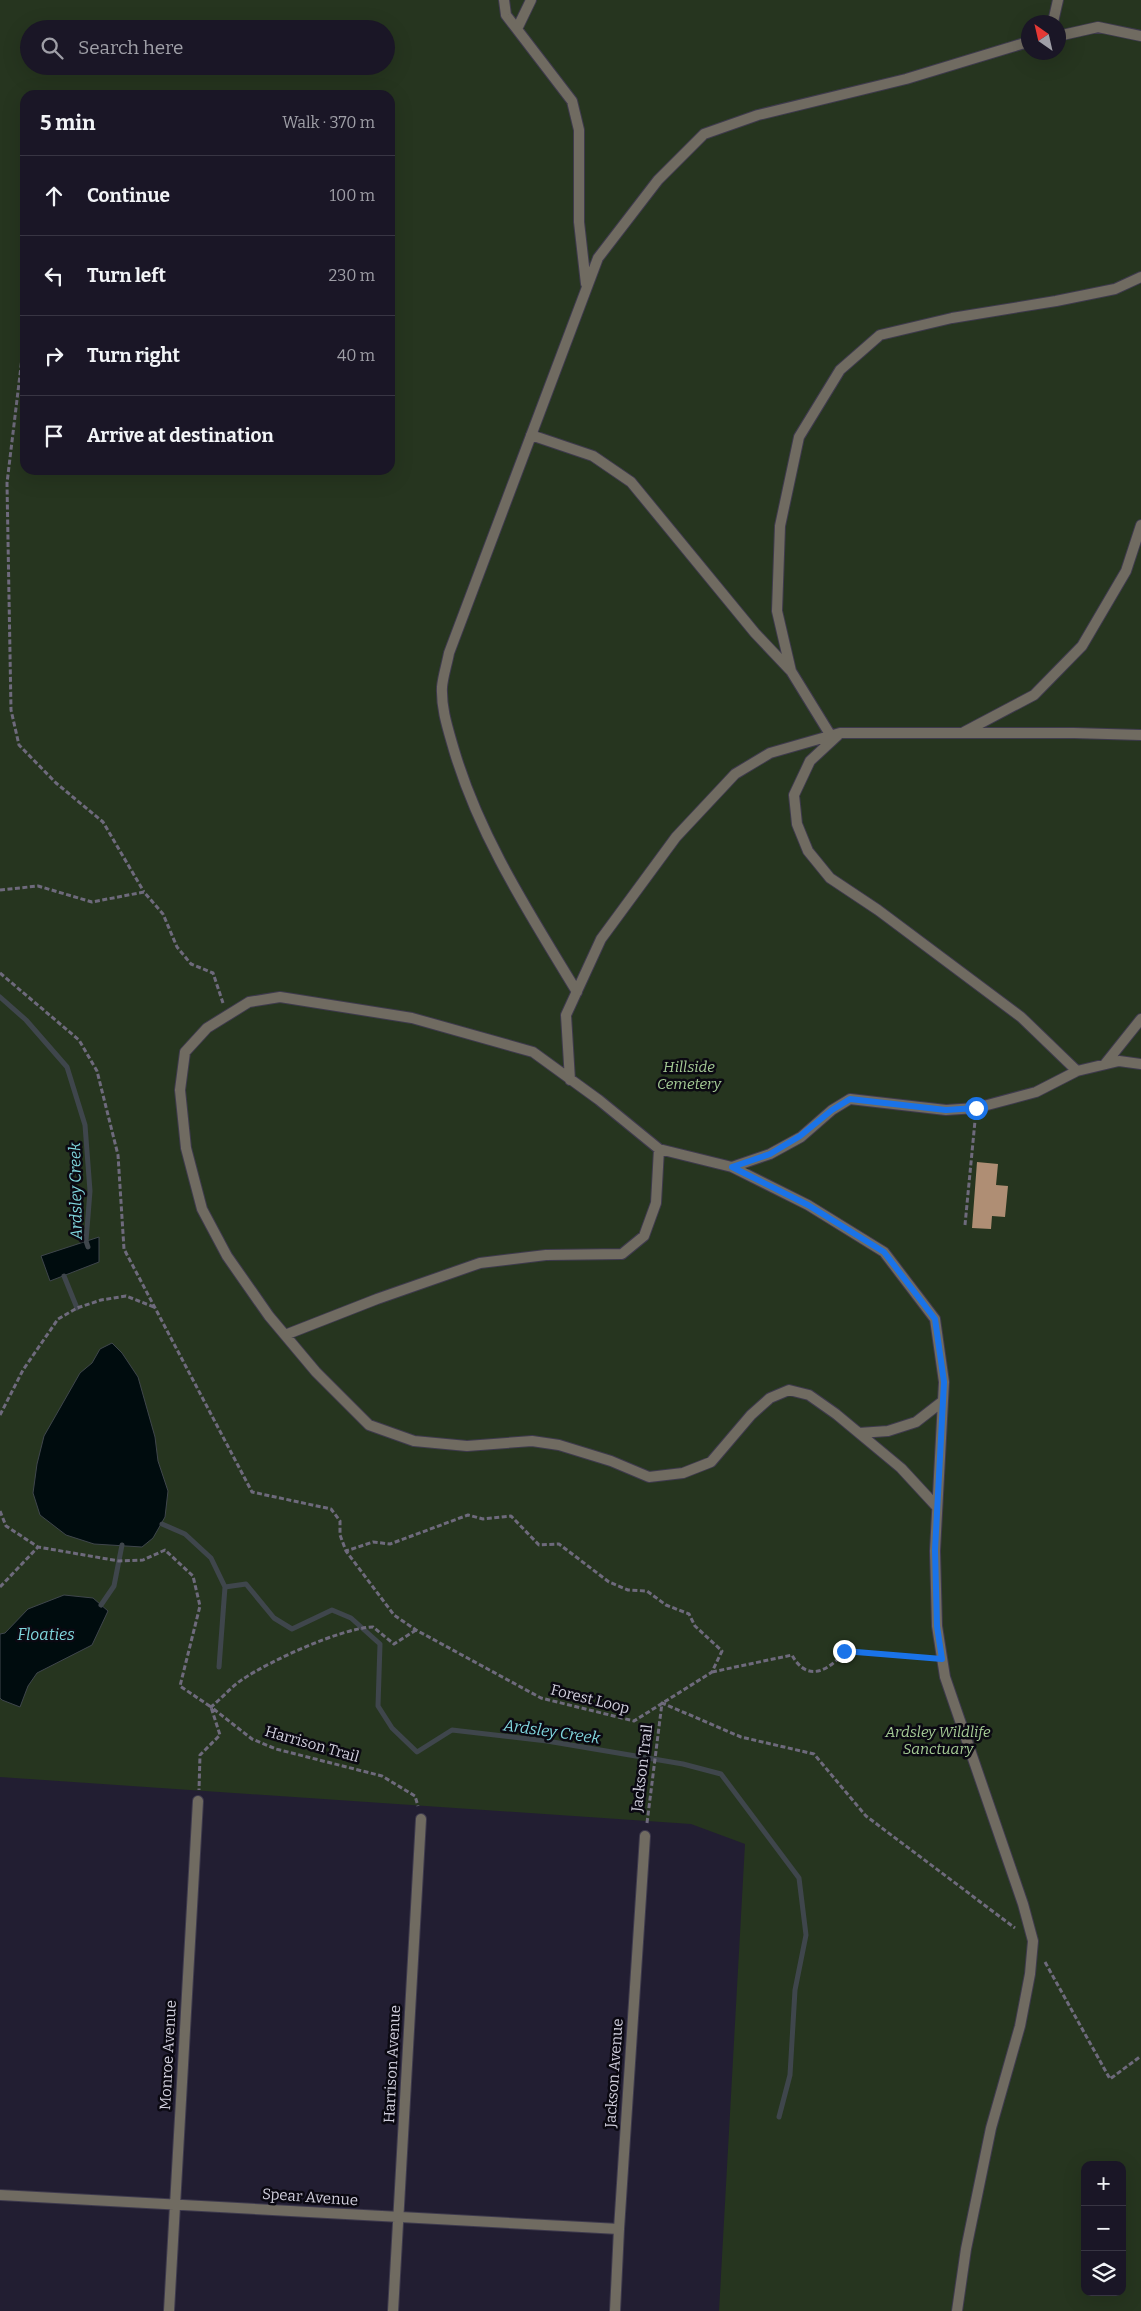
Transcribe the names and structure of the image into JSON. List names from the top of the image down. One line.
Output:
{"streets":{"street":["Monroe Avenue","Harrison Avenue","Jackson Avenue","Spear Avenue"],"path":["Forest Loop","Harrison Trail","Jackson Trail"]},"crossings":[["Forest Loop","Jackson Trail"],["Harrison Trail","Harrison Avenue"],["Jackson Trail","Jackson Avenue"],["Monroe Avenue","Spear Avenue"],["Harrison Avenue","Spear Avenue"],["Jackson Avenue","Spear Avenue"]],"water":["Ardsley Creek","Floaties"],"parks":["Hillside Cemetery","Ardsley Wildlife Sanctuary"],"north":"top left","page":{"search":"Search here","heading":["5 min","Walk · 370 m"],"list":[["Continue","100 m"],["Turn left","230 m"],["Turn right","40 m"],"Arrive at destination"],"map_buttons":["+","−"]}}
